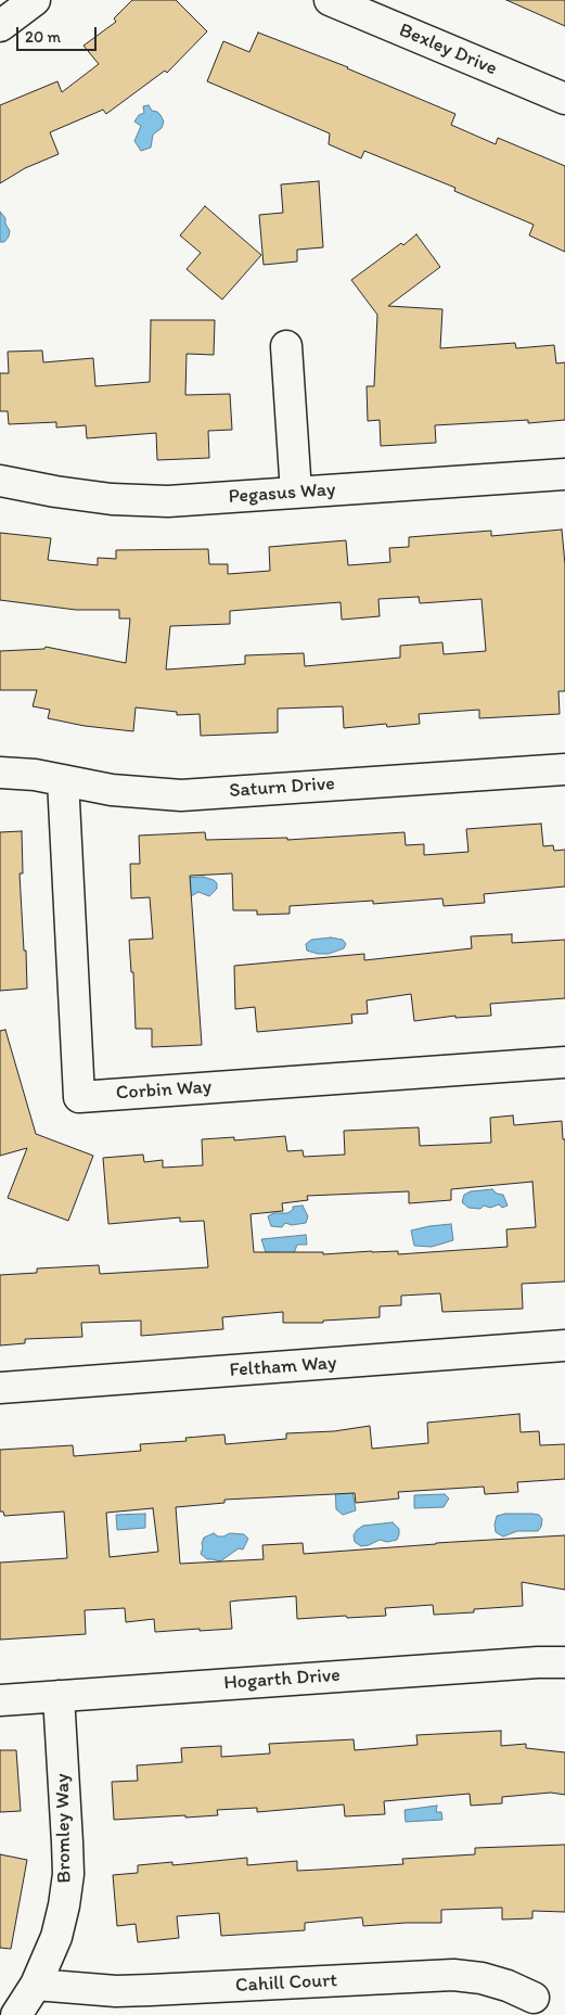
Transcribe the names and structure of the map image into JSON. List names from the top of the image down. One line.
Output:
{"streets":{"street":["Bexley Drive","Pegasus Way","Saturn Drive","Corbin Way","Feltham Way","Hogarth Drive","Bromley Way","Cahill Court"]},"crossings":[["Saturn Drive","Corbin Way"],["Hogarth Drive","Bromley Way"],["Bromley Way","Cahill Court"]],"scale_bar":"20 m"}
